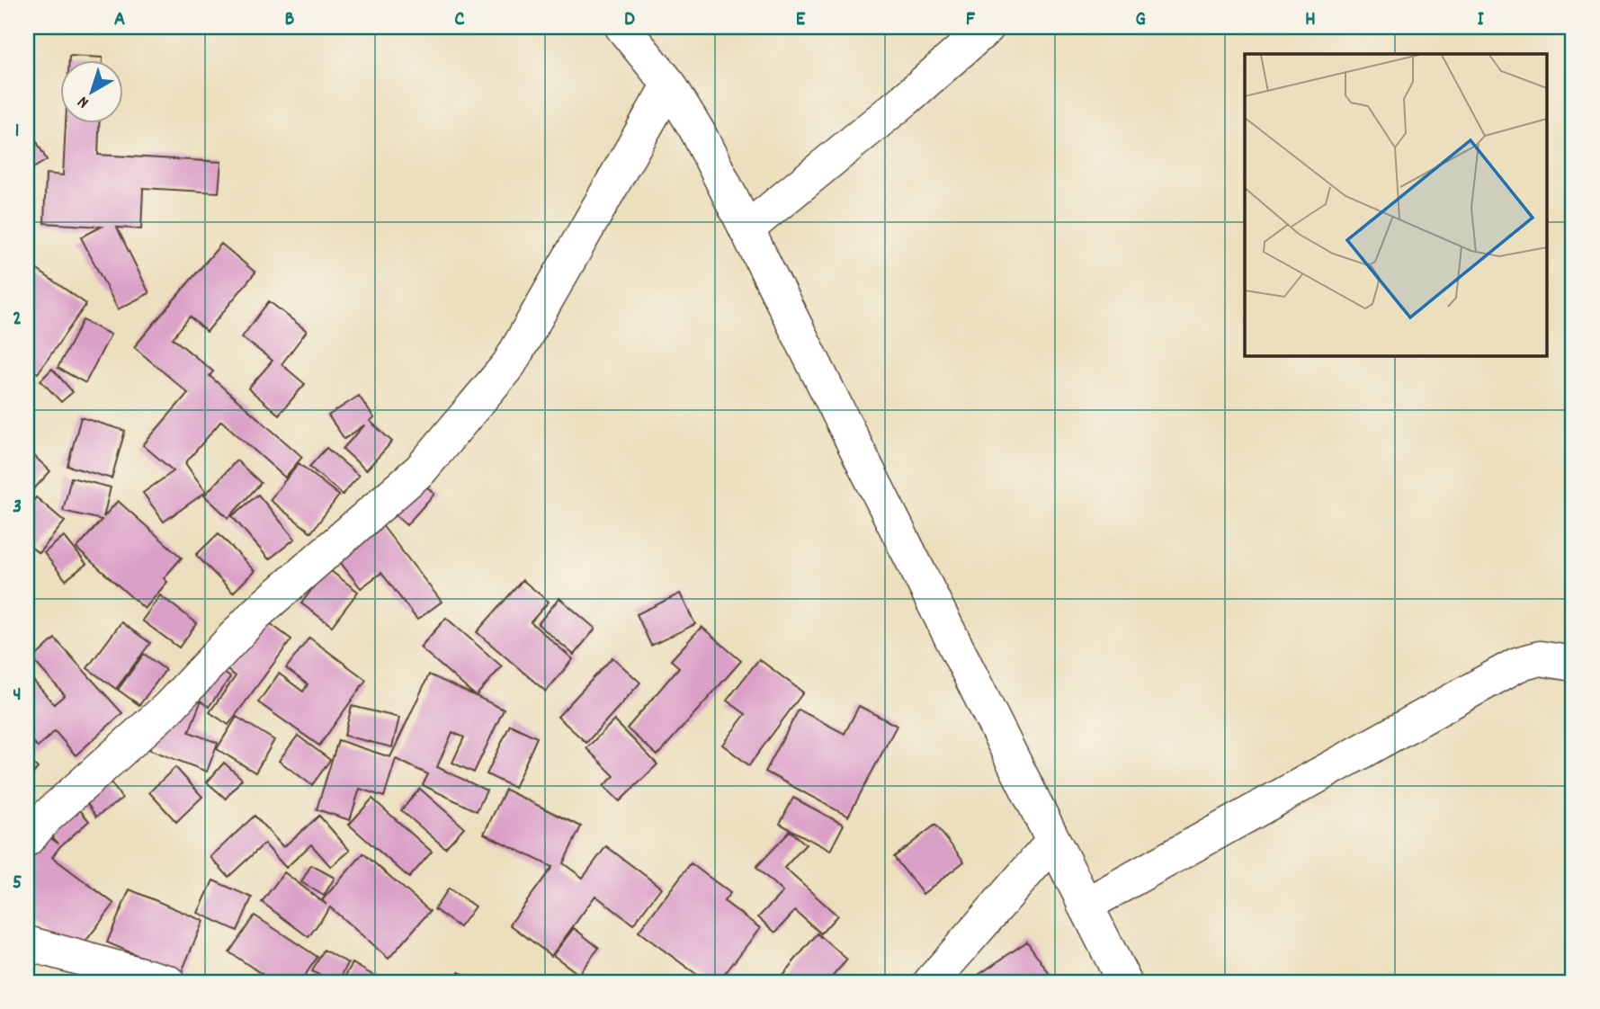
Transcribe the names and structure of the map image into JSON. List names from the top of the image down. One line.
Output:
{"north":"bottom left","grid":{"columns":["A","B","C","D","E","F","G","H","I"],"rows":["1","2","3","4","5"]}}
